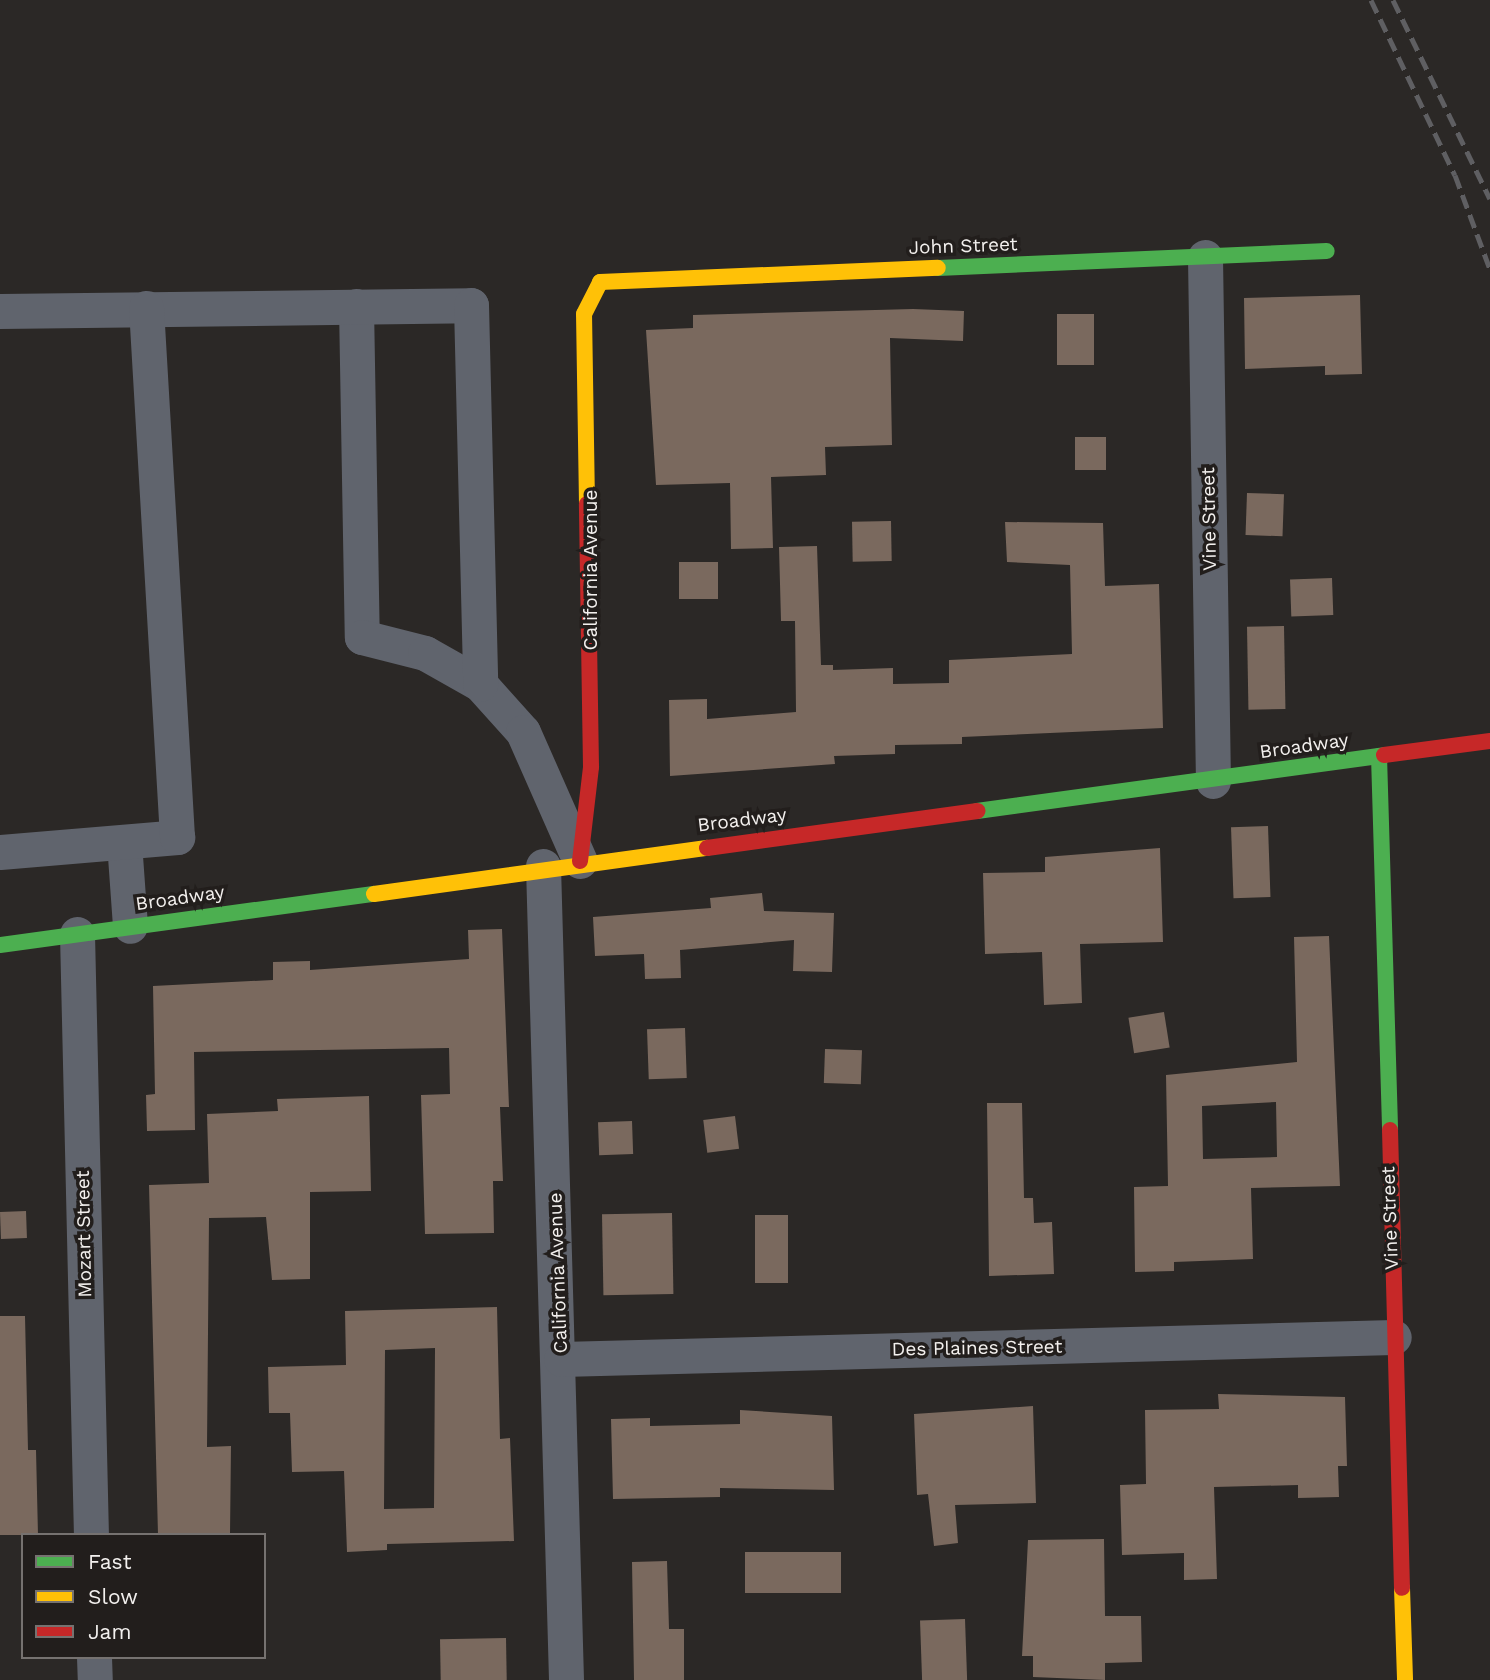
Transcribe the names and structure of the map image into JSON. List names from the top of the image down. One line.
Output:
{"streets":{"street":["John Street","Vine Street","California Avenue","Broadway","Mozart Street","Des Plaines Street"]},"crossings":[["John Street","Vine Street"],["John Street","California Avenue"],["Vine Street","Broadway"],["Vine Street","Des Plaines Street"],["California Avenue","Broadway"],["California Avenue","Des Plaines Street"],["Broadway","Mozart Street"]],"legend":["Fast","Slow","Jam"]}
